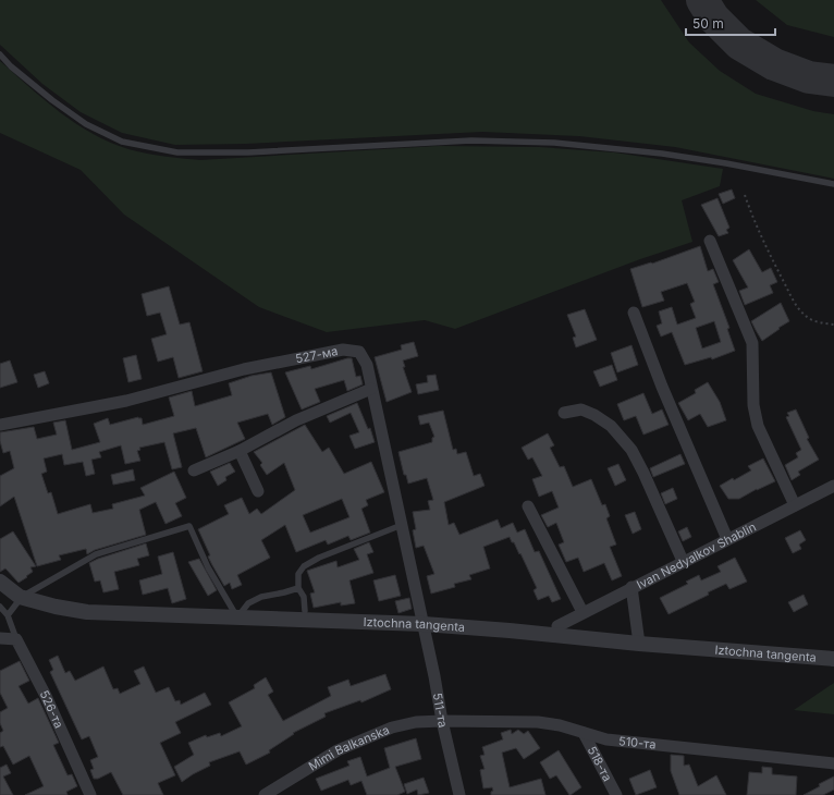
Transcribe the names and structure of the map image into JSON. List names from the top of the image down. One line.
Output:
{"streets":{"street":["527-ма","Ivan Nedyalkov Shablin","Iztochna tangenta","526-та","511-та","510-та","Mimi Balkanska","518-та"]},"crossings":[["527-ма","Iztochna tangenta"],["527-ма","511-та"],["Iztochna tangenta","511-та"],["511-та","510-та"],["511-та","Mimi Balkanska"],["510-та","Mimi Balkanska"],["510-та","518-та"]],"scale_bar":"50 m"}
